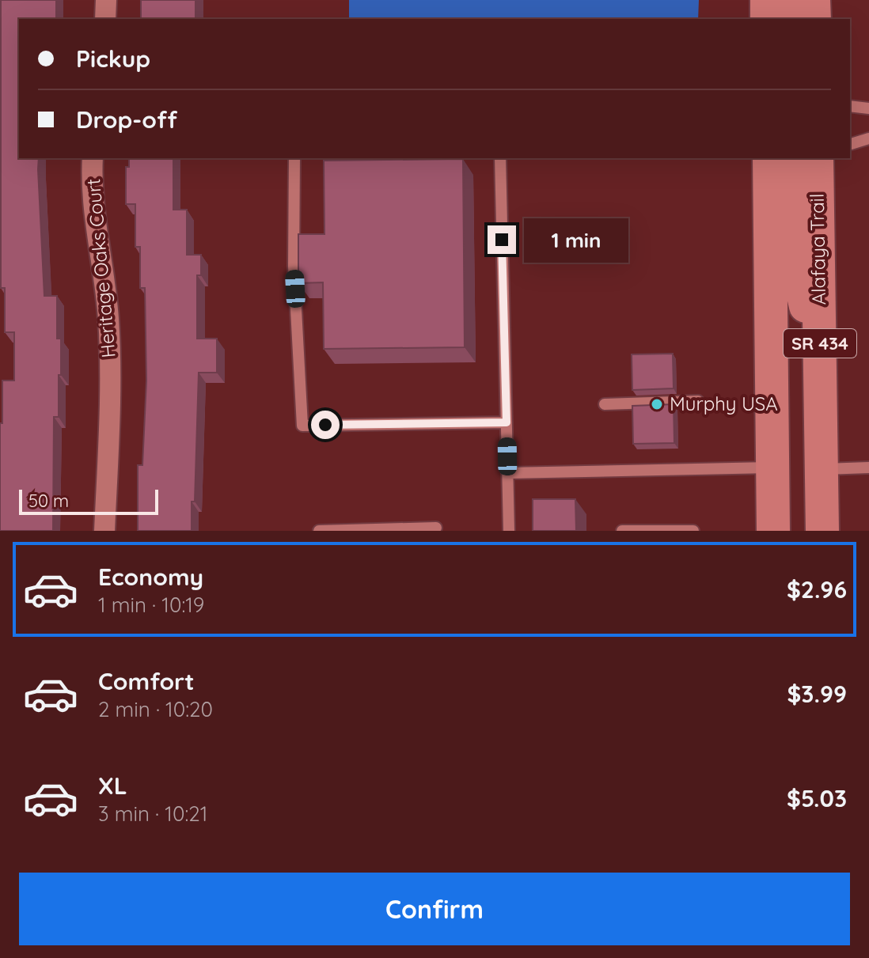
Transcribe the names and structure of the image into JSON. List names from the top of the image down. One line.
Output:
{"streets":{"main road":["Alafaya Trail","SR 434"],"street":["Heritage Oaks Court"]},"places":["Murphy USA"],"scale_bar":"50 m","page":{"banner":["Pickup","Drop-off"],"bubble":"1 min","scale":"50 m","list":[{"name":"Economy","note":"1 min · 10:19","value":"$2.96"},{"name":"Comfort","note":"2 min · 10:20","value":"$3.99"},{"name":"XL","note":"3 min · 10:21","value":"$5.03"}],"buttons":"Confirm"}}
